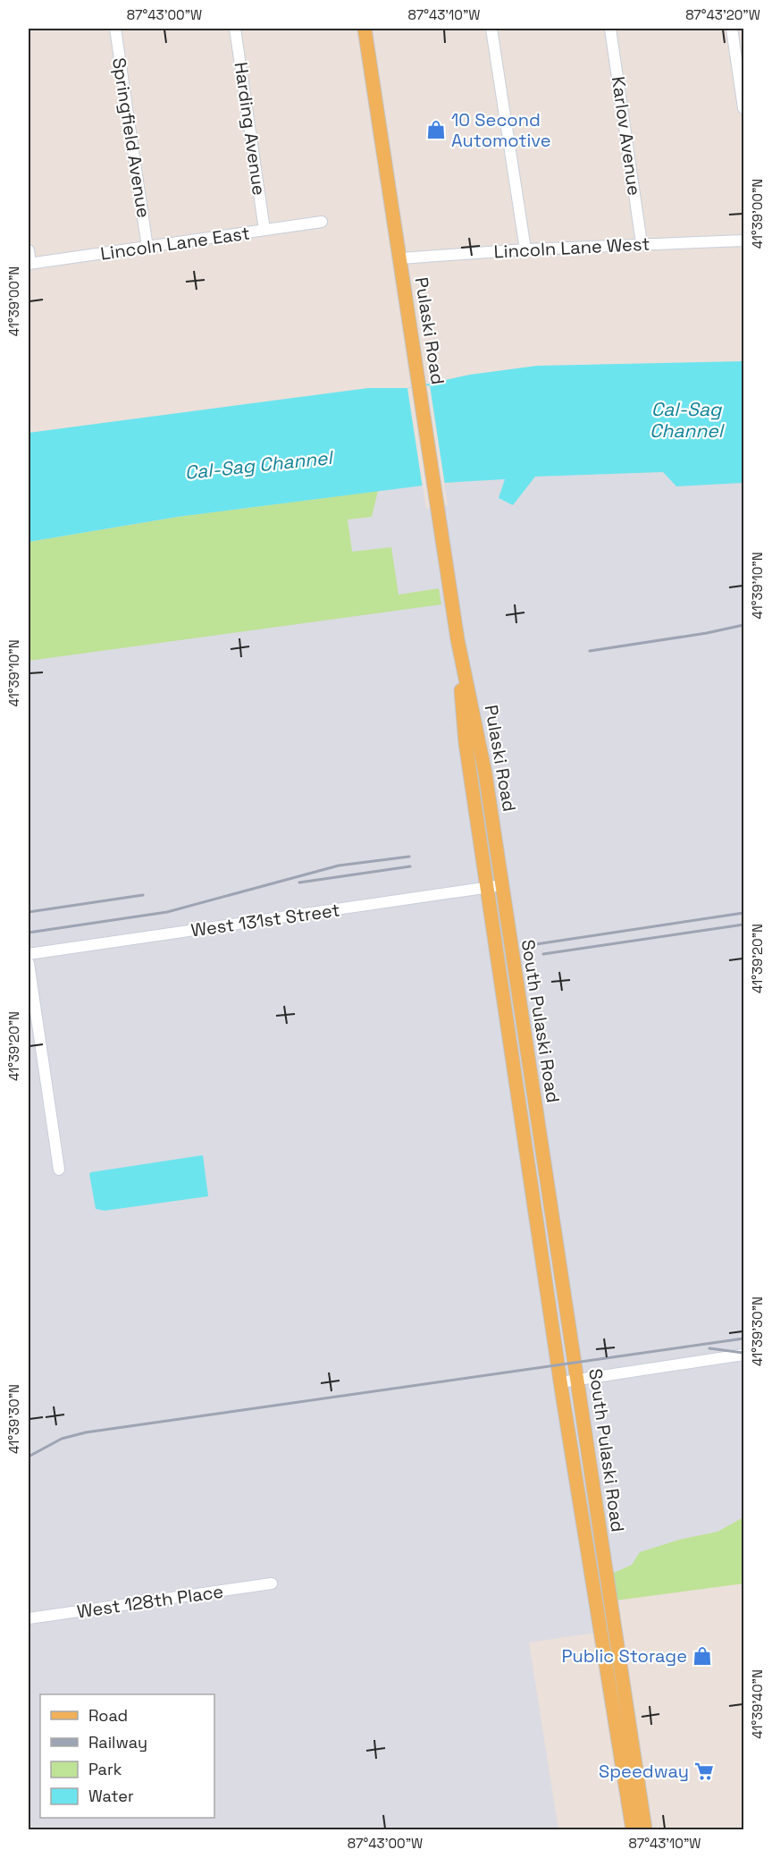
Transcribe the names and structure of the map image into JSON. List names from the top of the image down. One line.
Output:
{"streets":{"main road":["Pulaski Road","South Pulaski Road"],"street":["Harding Avenue","Karlov Avenue","Springfield Avenue","Lincoln Lane East","Lincoln Lane West","West 131st Street","West 128th Place"]},"crossings":[["Harding Avenue","Lincoln Lane East"],["Karlov Avenue","Lincoln Lane West"],["Springfield Avenue","Lincoln Lane East"],["Lincoln Lane West","Pulaski Road"],["Pulaski Road","West 131st Street"],["Pulaski Road","South Pulaski Road"],["West 131st Street","South Pulaski Road"]],"water":["Cal-Sag Channel"],"places":{"shop":["10 Second Automotive","Public Storage"],"supermarket":["Speedway"]},"legend":["Road","Railway","Park","Water"],"coordinates":["87°43'00\"W","87°43'10\"W","87°43'20\"W","41°39'00\"N","41°39'10\"N","41°39'20\"N","41°39'30\"N","41°39'40\"N"]}
